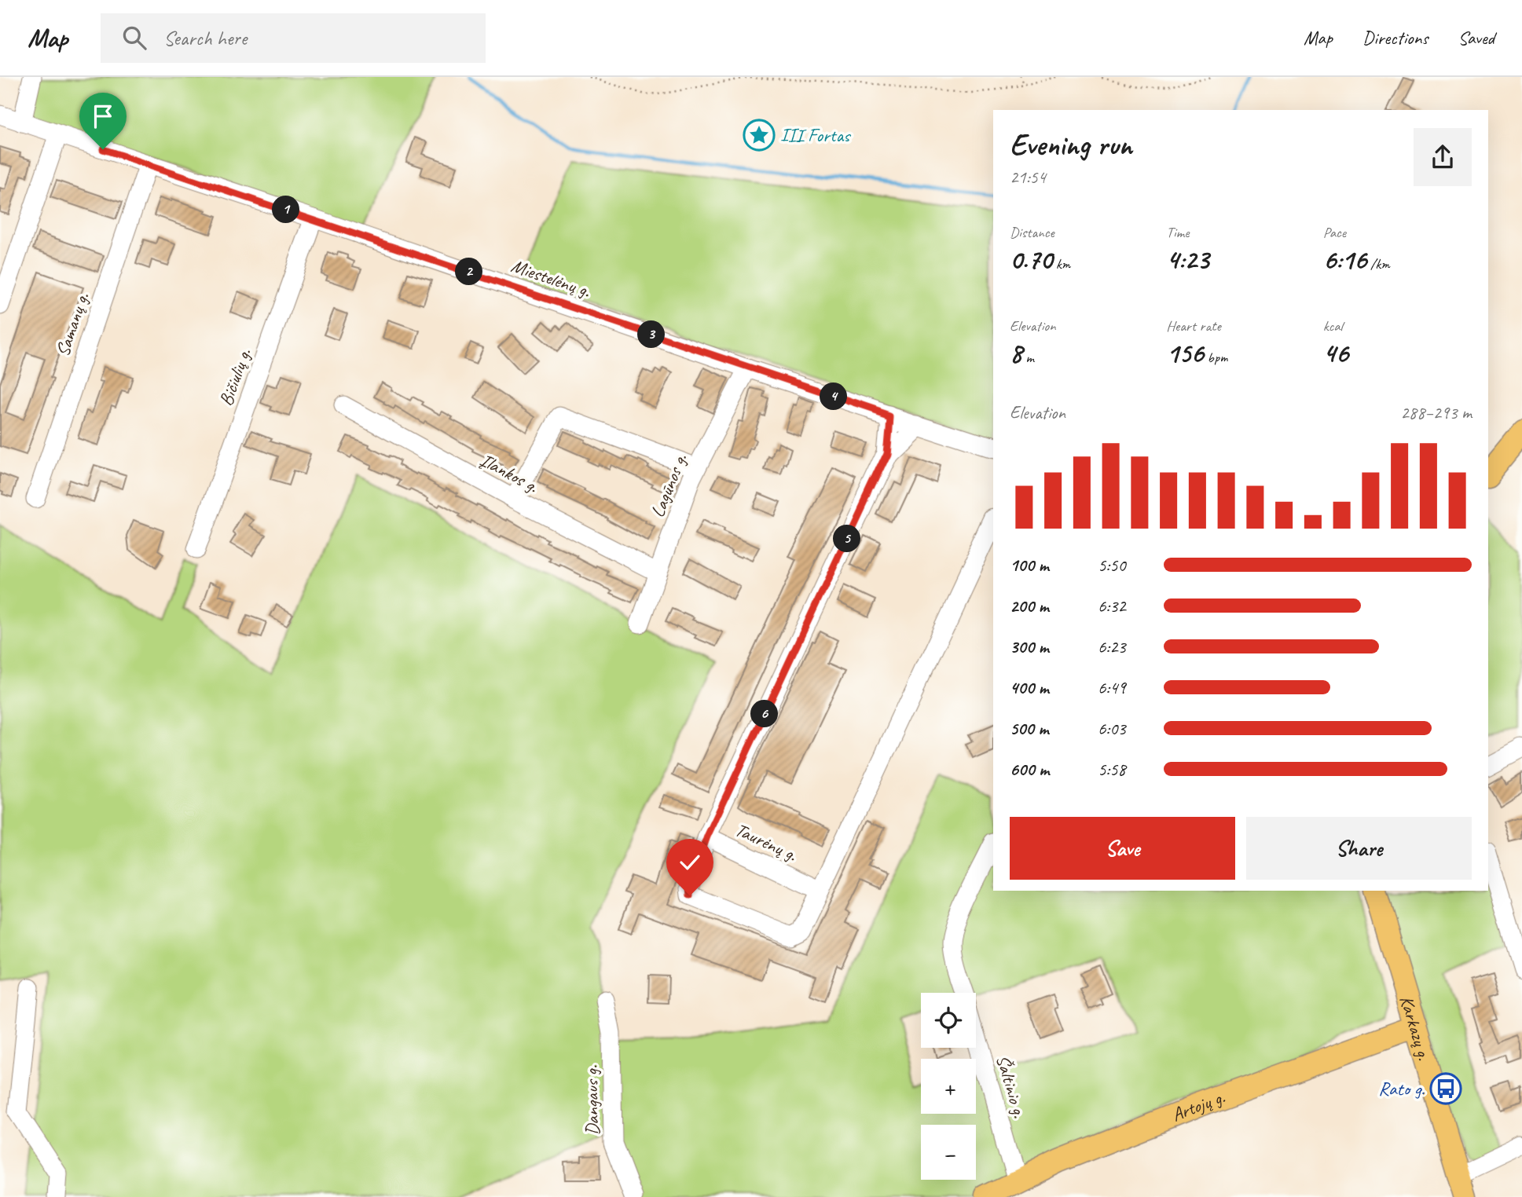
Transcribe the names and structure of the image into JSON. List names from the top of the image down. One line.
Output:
{"streets":{"main road":["Karkazų g.","Artojų g."],"street":["Miestelėnų g.","Samanų g.","Bičiulių g.","Įlankos g.","Lagūnos g.","Taurėnų g.","Šaltinio g.","Dangaus g."]},"crossings":[["Miestelėnų g.","Samanų g."],["Miestelėnų g.","Bičiulių g."],["Miestelėnų g.","Lagūnos g."],["Miestelėnų g.","Taurėnų g."],["Įlankos g.","Lagūnos g."],["Karkazų g.","Artojų g."],["Šaltinio g.","Artojų g."]],"places":{"place":["III Fortas"],"bus stop":["Rato g."]},"page":{"header":"Map","search":"Search here","nav":["Map","Directions","Saved"],"heading":["Evening run","21:54"],"pins":["1","2","3","4","5","6"],"stats":[["Distance","0.70 km"],["Time","4:23"],["Pace","6:16 /km"],["Elevation","8 m"],["Heart rate","156 bpm"],["kcal","46"]],"chart":["Elevation","288–293 m"],"list":[{"name":"100 m","note":"5:50"},{"name":"200 m","note":"6:32"},{"name":"300 m","note":"6:23"},{"name":"400 m","note":"6:49"},{"name":"500 m","note":"6:03"},{"name":"600 m","note":"5:58"}],"buttons":["Save","Share"],"map_buttons":["+","−"]}}
